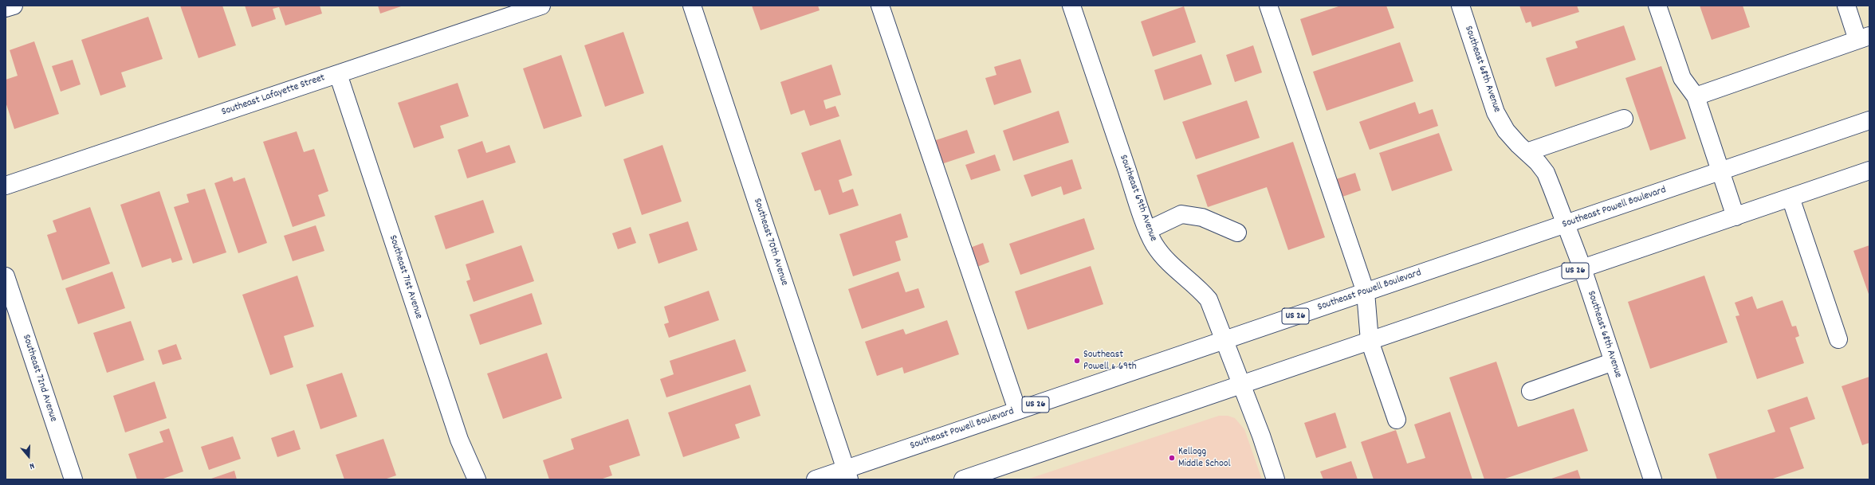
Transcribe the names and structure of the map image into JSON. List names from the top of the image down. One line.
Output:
{"streets":{"street":["Southeast 68th Avenue","Southeast Lafayette Street","Southeast 69th Avenue","Southeast Powell Boulevard","Southeast 70th Avenue","US 26","Southeast 71st Avenue","Southeast 72nd Avenue"]},"crossings":[["Southeast 68th Avenue","Southeast Powell Boulevard"],["Southeast 68th Avenue","US 26"],["Southeast Lafayette Street","Southeast 71st Avenue"],["Southeast 69th Avenue","Southeast Powell Boulevard"],["Southeast 69th Avenue","US 26"],["Southeast Powell Boulevard","Southeast 70th Avenue"]],"places":["Southeast Powell & 69th","Kellogg Middle School"],"north":"bottom"}
